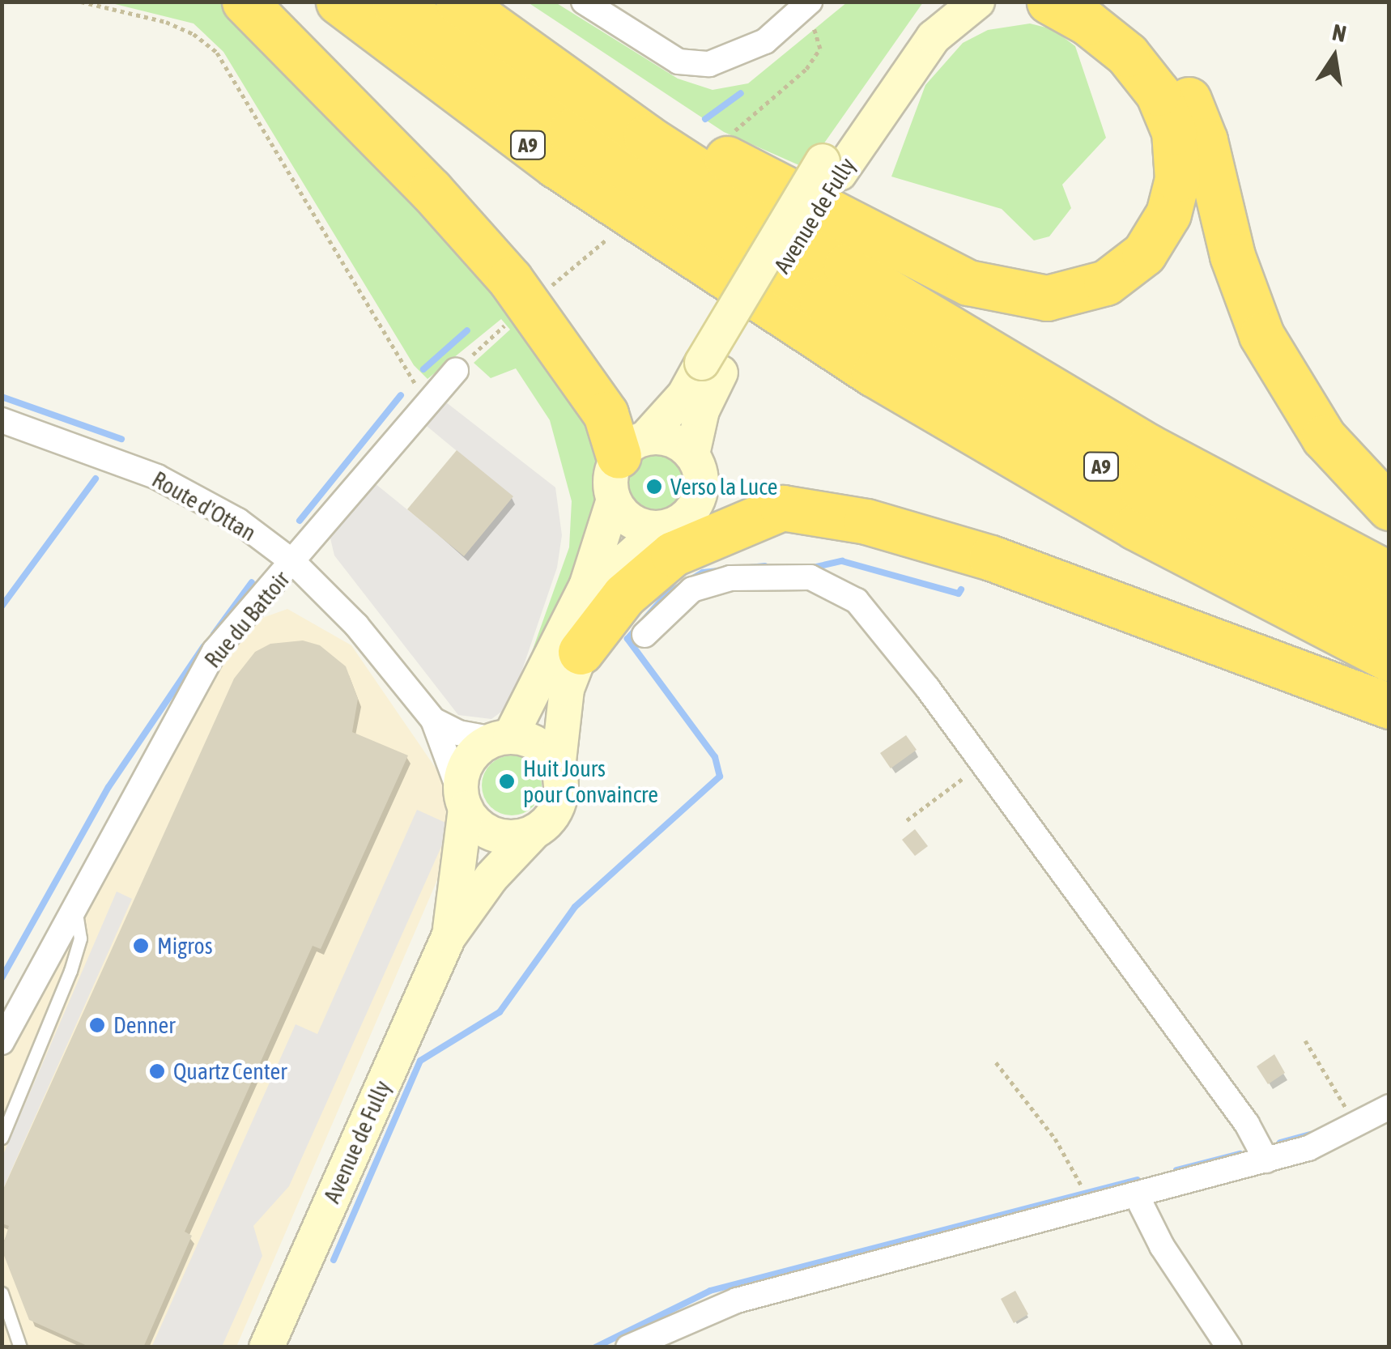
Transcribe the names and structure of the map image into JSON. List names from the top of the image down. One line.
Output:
{"streets":{"highway":["A9"],"main road":["Avenue de Fully"],"street":["Route d'Ottan","Rue du Battoir"]},"crossings":[["Avenue de Fully","Route d'Ottan"],["Route d'Ottan","Rue du Battoir"]],"places":["Verso la Luce","Huit Jours pour Convaincre","Migros","Denner","Quartz Center"],"north":"top"}
